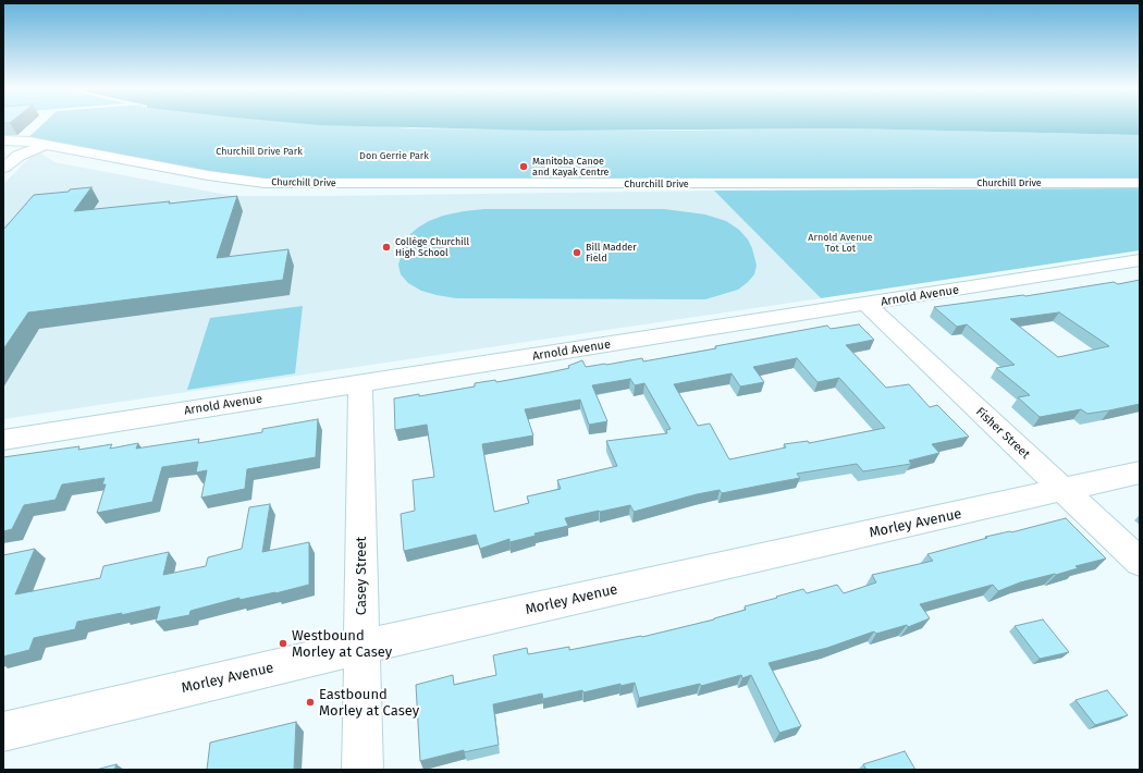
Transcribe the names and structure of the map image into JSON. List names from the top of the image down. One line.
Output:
{"streets":{"street":["Churchill Drive","Arnold Avenue","Fisher Street","Morley Avenue","Casey Street"]},"crossings":[["Arnold Avenue","Fisher Street"],["Arnold Avenue","Casey Street"],["Fisher Street","Morley Avenue"],["Morley Avenue","Casey Street"]],"parks":["Churchill Drive Park","Don Gerrie Park","Arnold Avenue Tot Lot"],"places":["Manitoba Canoe and Kayak Centre","Collège Churchill High School","Bill Madder Field","Westbound Morley at Casey","Eastbound Morley at Casey"]}
